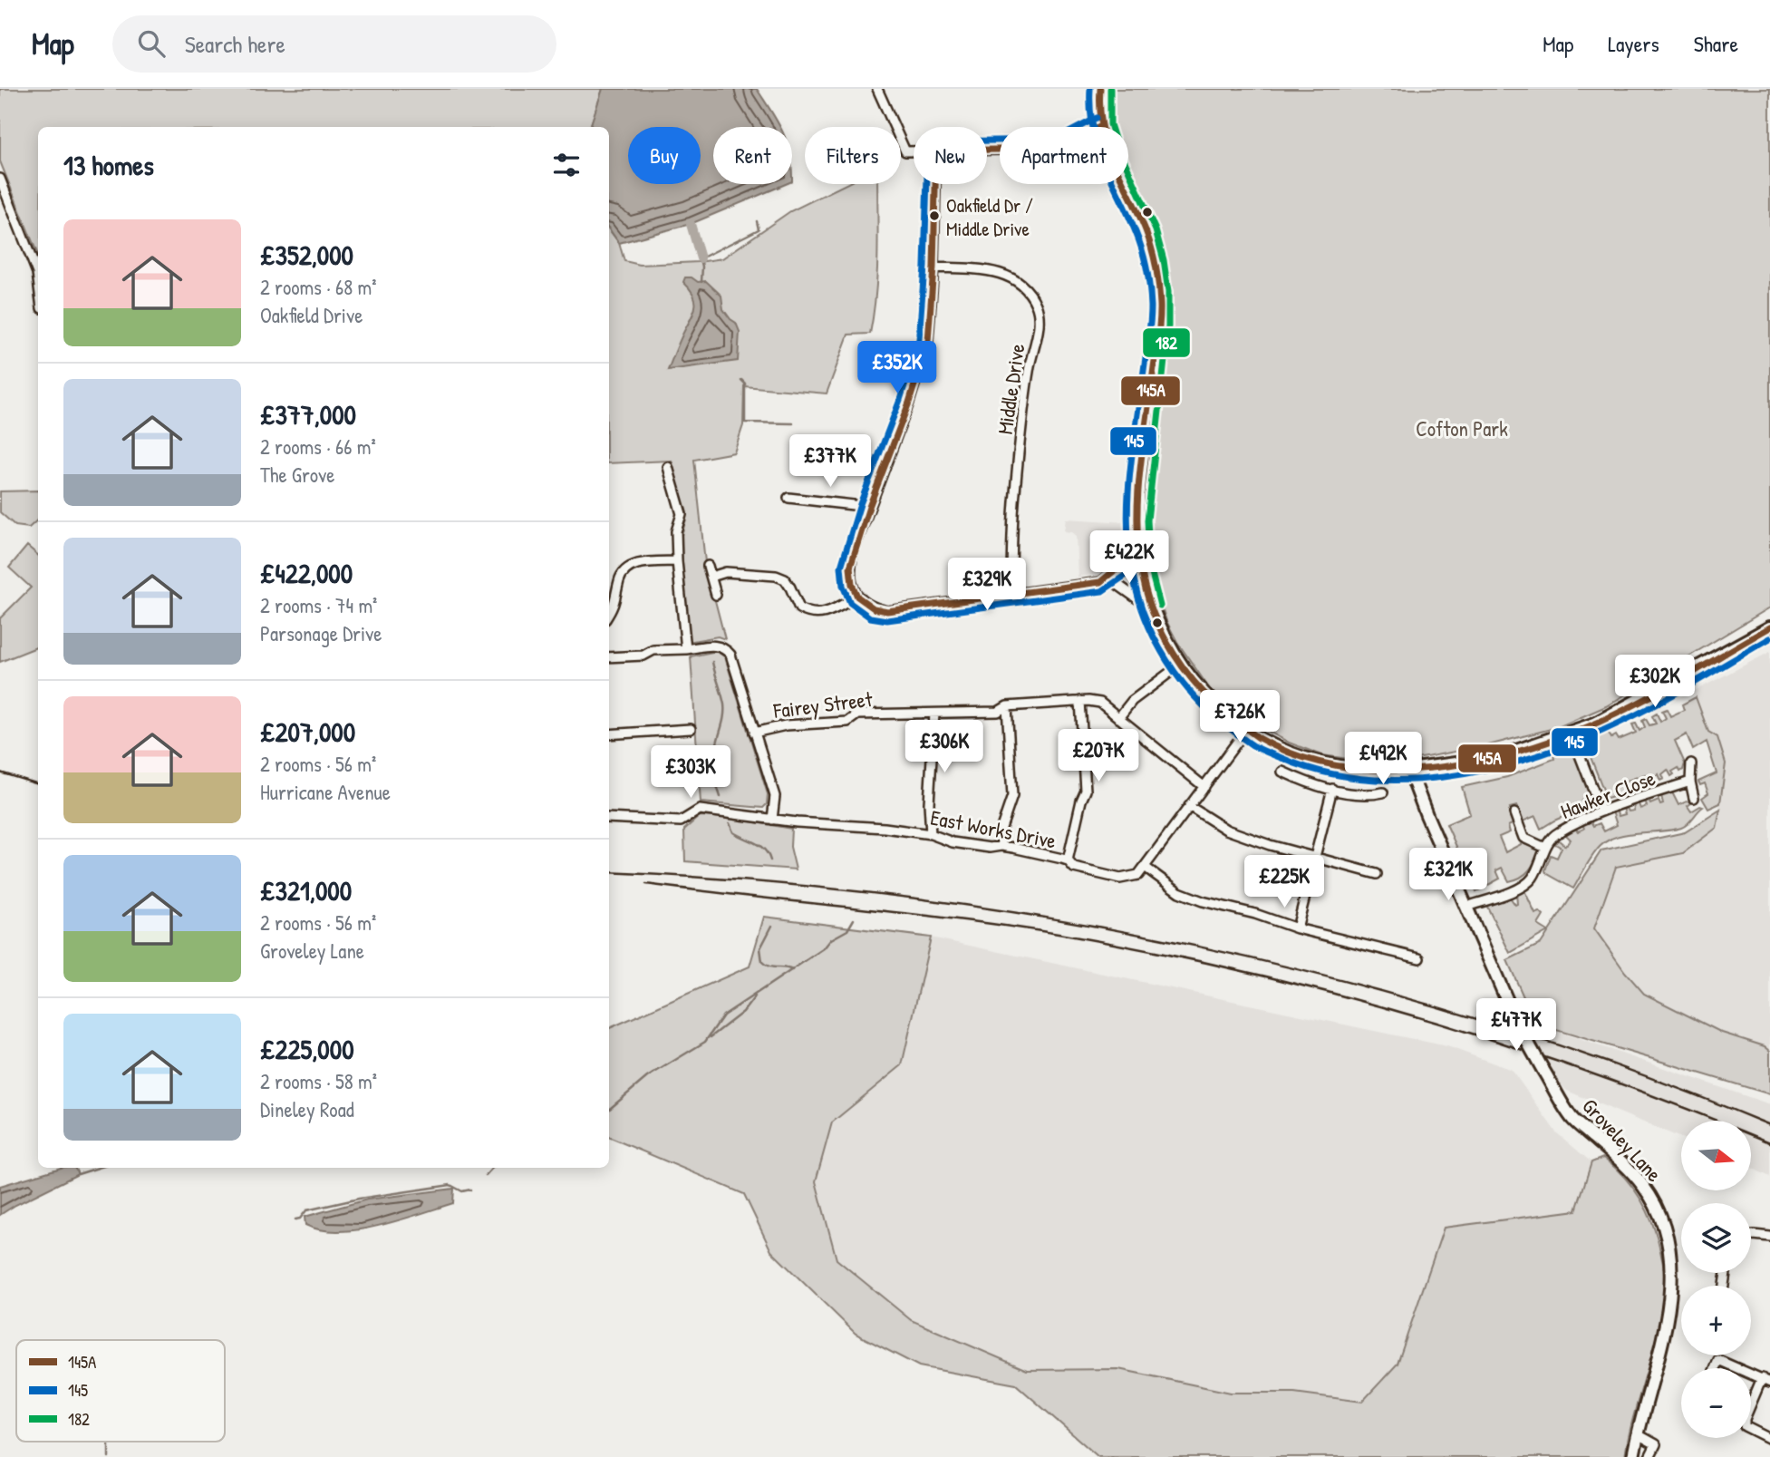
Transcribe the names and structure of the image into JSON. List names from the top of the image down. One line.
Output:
{"streets":{"main road":["Groveley Lane"],"street":["Middle Drive","Fairey Street","Hawker Close","East Works Drive"]},"crossings":[["Hawker Close","Groveley Lane"]],"parks":["Cofton Park"],"places":["Oakfield Dr / Middle Drive"],"lines":["transit line 145A","transit line 145","transit line 182"],"legend":["145A","145","182"],"north":"right","page":{"header":"Map","search":"Search here","nav":["Map","Layers","Share"],"chip":["Buy","Rent","Filters","New","Apartment"],"heading":"13 homes","list":[{"name":"£352,000","note":"2 rooms · 68 m² · Oakfield Drive"},{"name":"£377,000","note":"2 rooms · 66 m² · The Grove"},{"name":"£422,000","note":"2 rooms · 74 m² · Parsonage Drive"},{"name":"£207,000","note":"2 rooms · 56 m² · Hurricane Avenue"},{"name":"£321,000","note":"2 rooms · 56 m² · Groveley Lane"},{"name":"£225,000","note":"2 rooms · 58 m² · Dineley Road"}],"price":["£352K","£377K","£422K","£329K","£302K","£726K","£306K","£207K","£492K","£303K","£321K","£225K","£477K"],"map_buttons":["+","−"]}}
